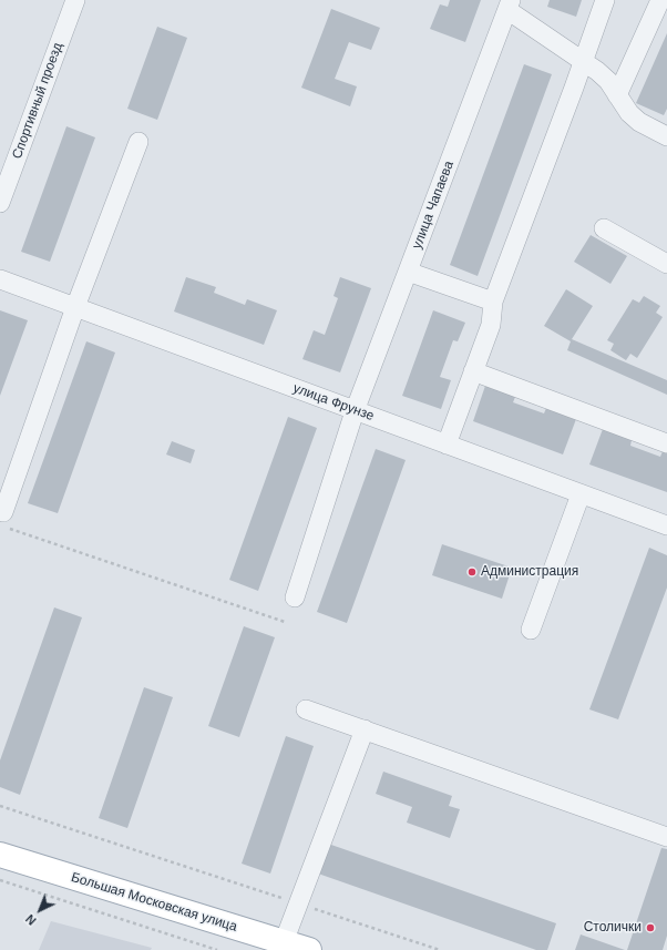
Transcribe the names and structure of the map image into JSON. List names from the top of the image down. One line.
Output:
{"streets":{"main road":["Большая Московская улица"],"street":["Спортивный проезд","улица Чапаева","улица Фрунзе"]},"crossings":[["улица Чапаева","улица Фрунзе"]],"places":["Администрация","Столички"],"north":"bottom left"}
